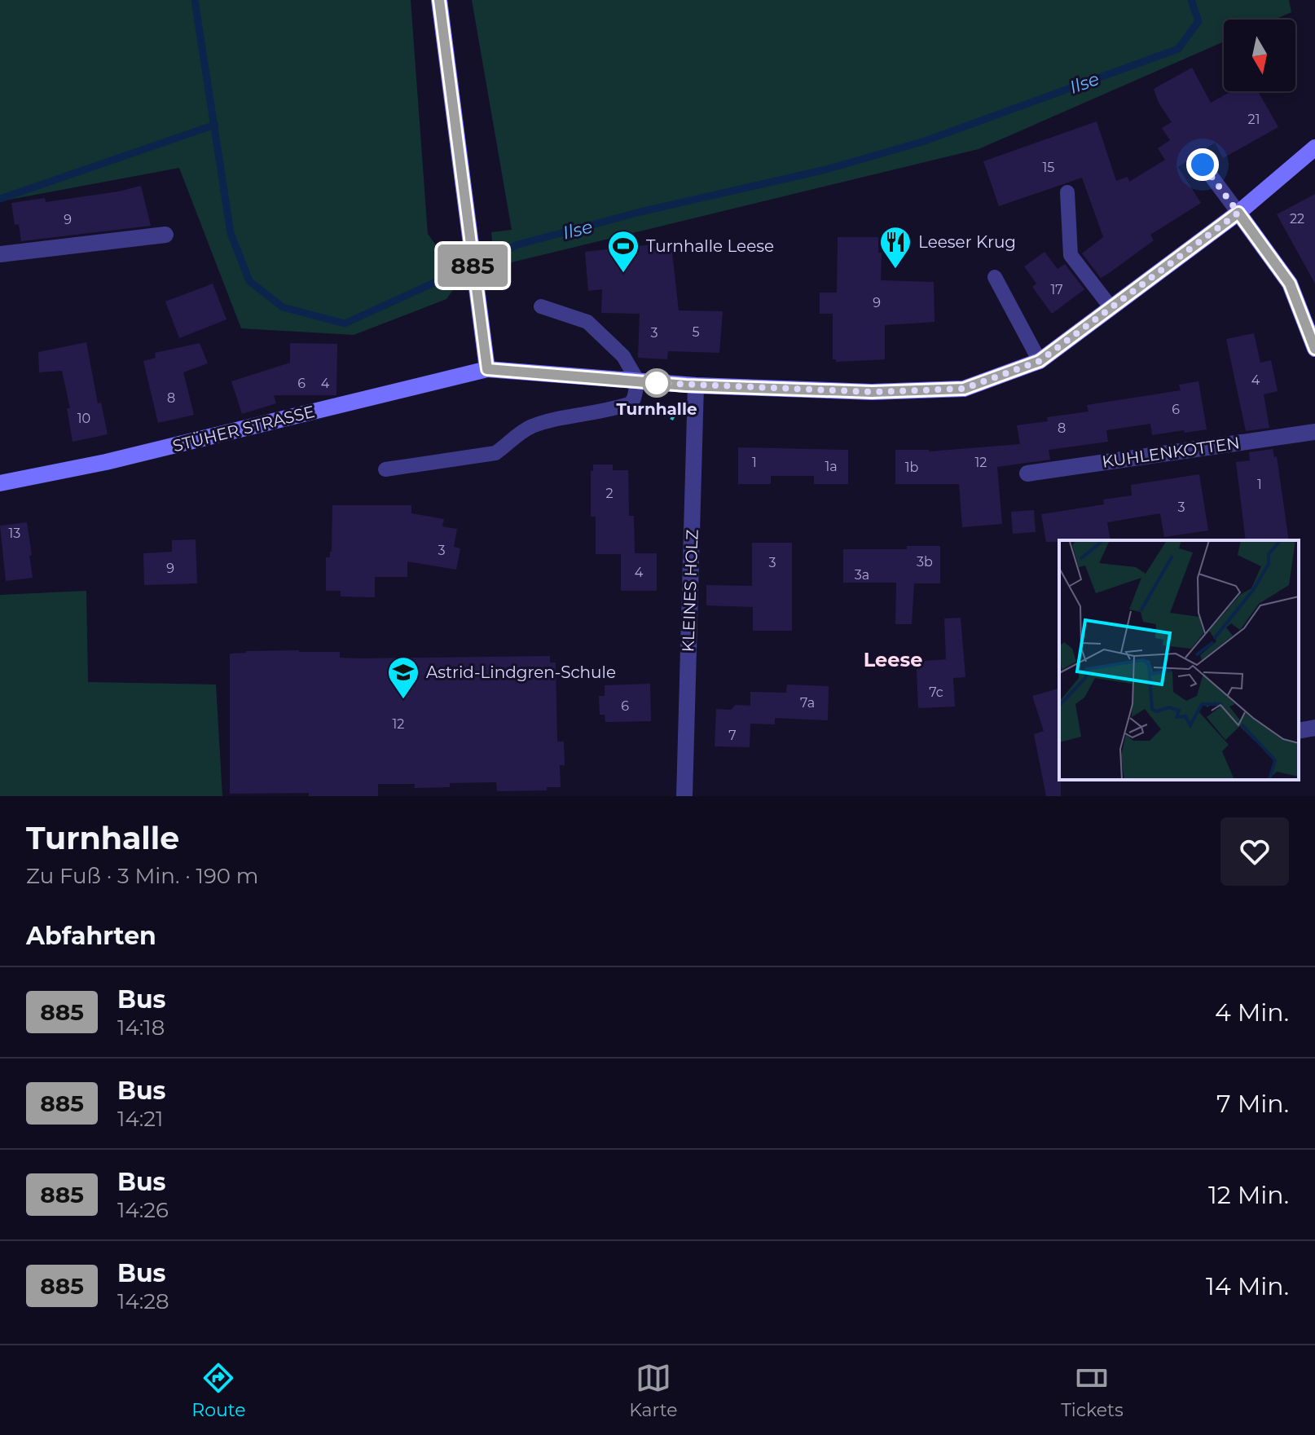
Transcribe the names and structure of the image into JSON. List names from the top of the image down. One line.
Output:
{"streets":{"main road":["STÜHER STRASSE"],"street":["KUHLENKOTTEN","KLEINES HOLZ"]},"crossings":[["STÜHER STRASSE","KLEINES HOLZ"]],"districts":["Leese"],"water":["Ilse"],"places":{"restaurant":["Leeser Krug"],"sports":["Turnhalle Leese"],"other":["Turnhalle"],"school or university":["Astrid-Lindgren-Schule"]},"lines":["bus line 885"],"house_numbers":["21","15","22","9","17","9","5","3","4","6","4","8","6","10","8","1","12","1a","1b","1","2","3","13","3","3b","3","9","4","3a","7c","7a","6","12","7"],"north":"bottom","page":{"on_map":"885","heading":[["Turnhalle","Zu Fuß · 3 Min. · 190 m"],"Abfahrten"],"list":[{"mark":"885","name":"Bus","note":"14:18","value":"4 Min."},{"mark":"885","name":"Bus","note":"14:21","value":"7 Min."},{"mark":"885","name":"Bus","note":"14:26","value":"12 Min."},{"mark":"885","name":"Bus","note":"14:28","value":"14 Min."}],"tabs":["Route","Karte","Tickets"]}}
